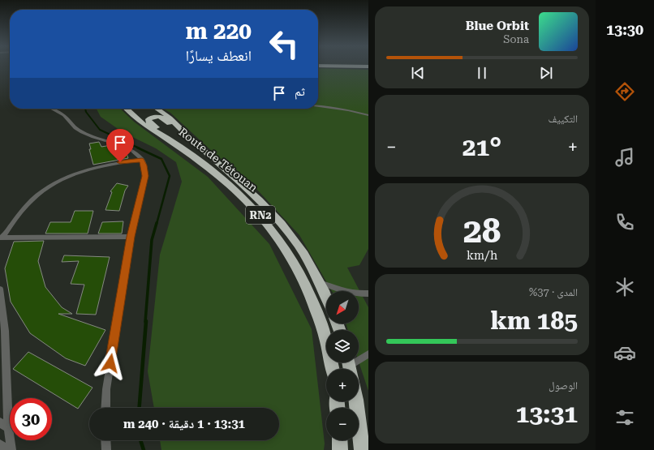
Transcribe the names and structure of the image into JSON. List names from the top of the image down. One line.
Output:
{"streets":{"highway":["Route de Tétouan","RN2"]},"north":"bottom left","page":{"tabs":"13:30","turn":["220 m","انعطف يسارًا"],"song":["Blue Orbit","Sona"],"then":"ثم","tile":["التكييف",["المدى · 37%","185 km"],["الوصول","13:31"]],"heat":["−","21°","+"],"map_buttons":["+","−"],"limit":"30","trip":"13:31 · 1 دقيقة · 240 m","gauge":["28","km/h"]}}
